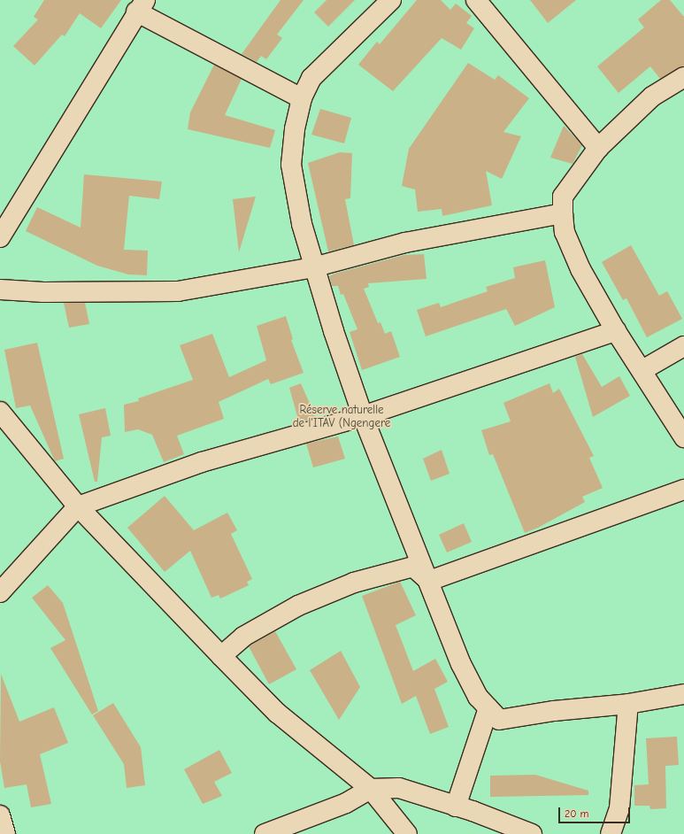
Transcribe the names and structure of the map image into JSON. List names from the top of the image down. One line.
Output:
{"parks":["Réserve naturelle de l'ITAV (Ngengere"],"scale_bar":"20 m"}
